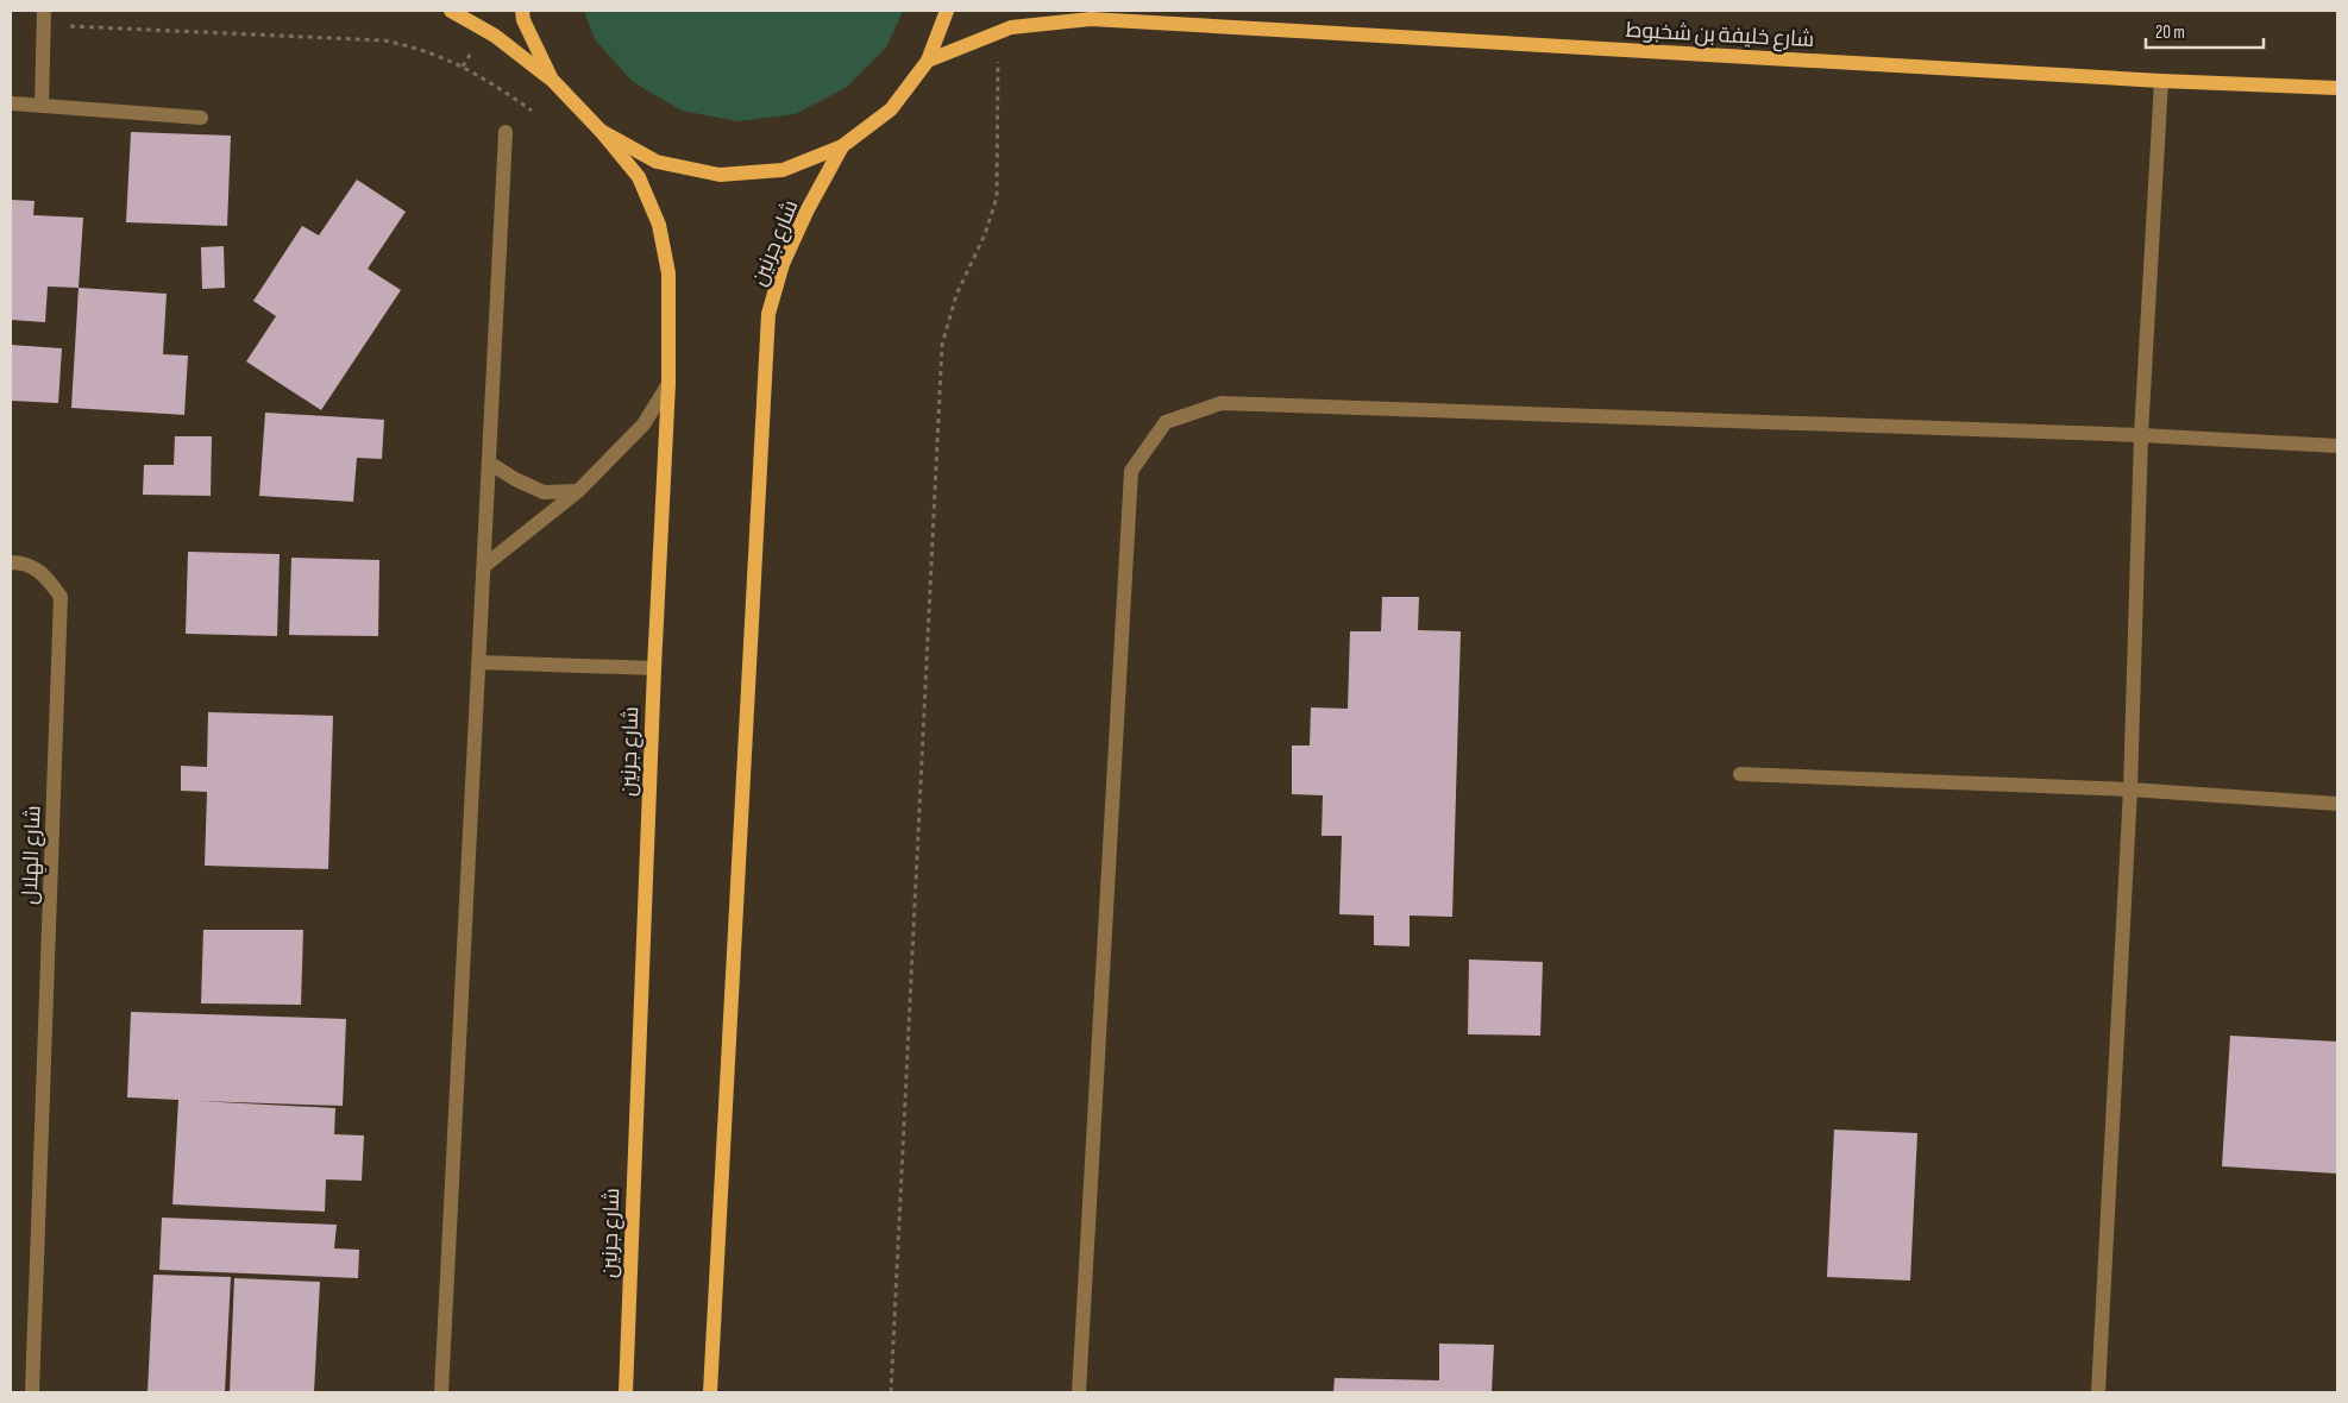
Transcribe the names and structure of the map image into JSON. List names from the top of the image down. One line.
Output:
{"streets":{"main road":["شارع خليفة بن شخبوط","شارع جرنين"],"street":["شارع الهِلال"]},"scale_bar":"20 m"}
